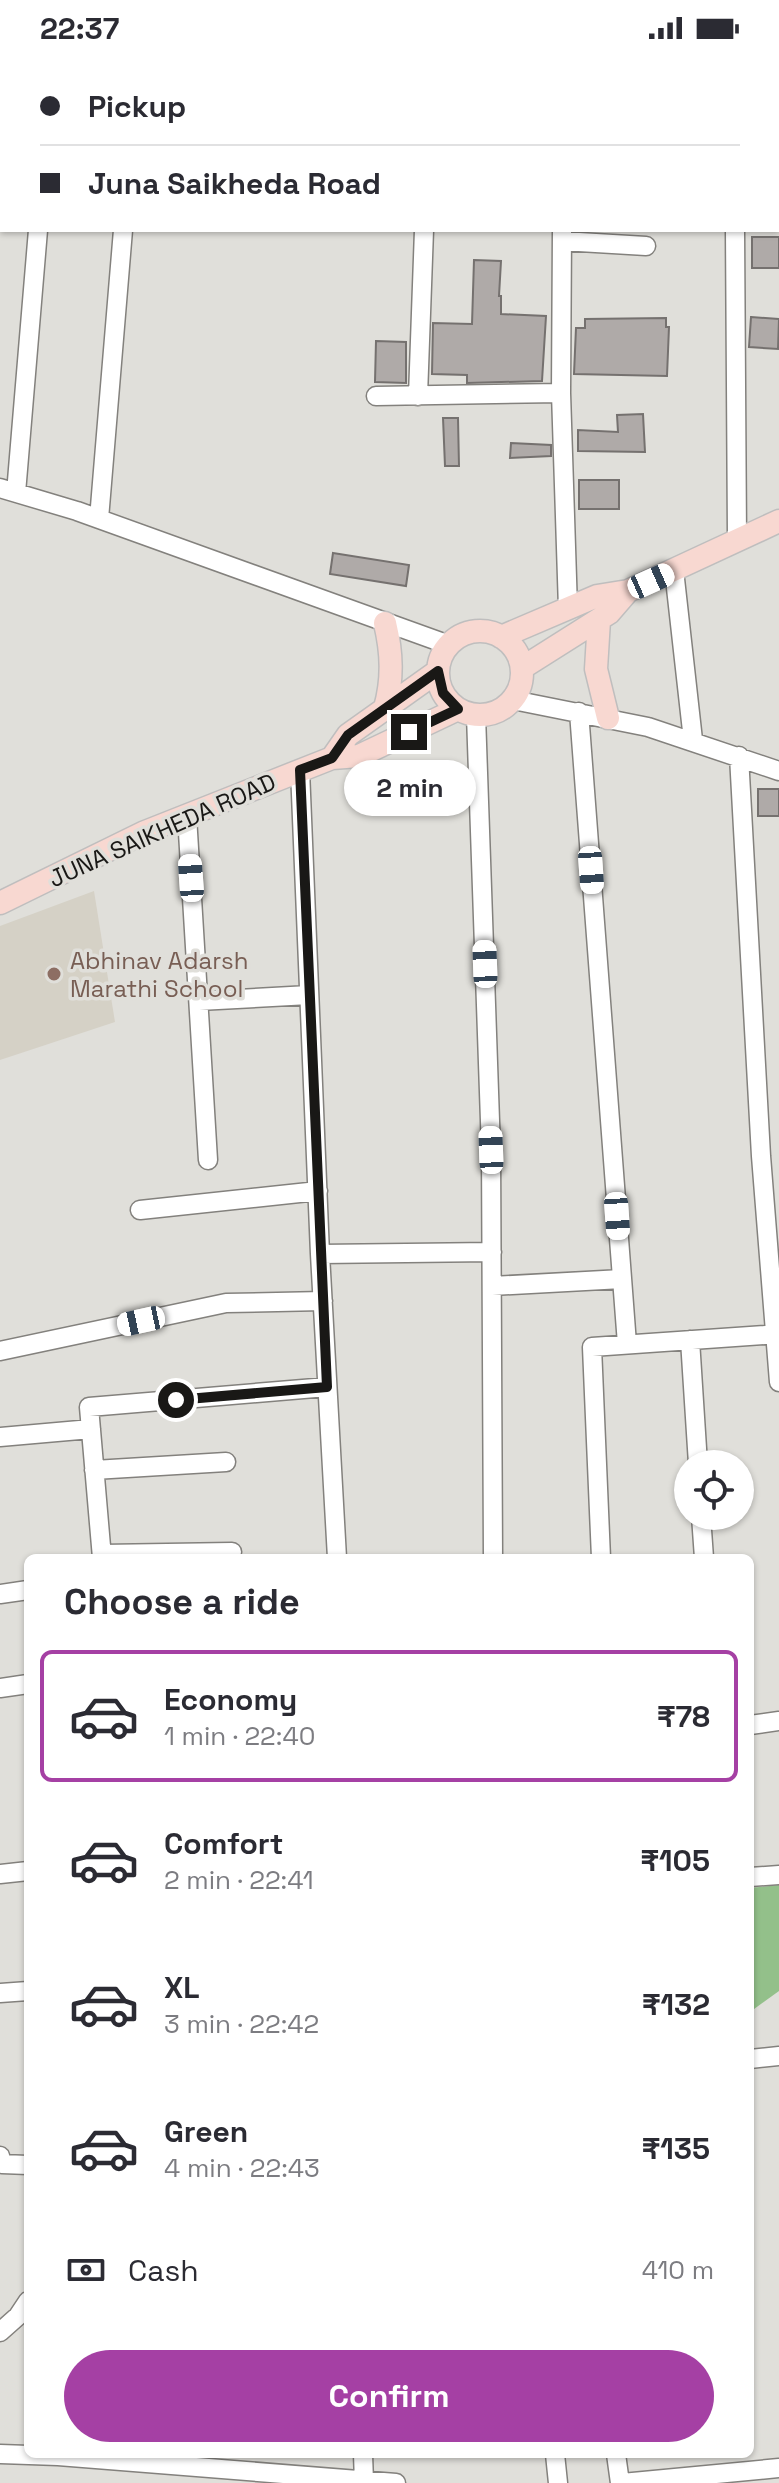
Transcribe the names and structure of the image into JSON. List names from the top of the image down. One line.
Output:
{"streets":{"main road":["JUNA SAIKHEDA ROAD"]},"places":["Abhinav Adarsh Marathi School"],"page":{"status":"22:37","banner":["Pickup","Juna Saikheda Road"],"bubble":"2 min","heading":"Choose a ride","list":[{"name":"Economy","note":"1 min · 22:40","value":"₹78"},{"name":"Comfort","note":"2 min · 22:41","value":"₹105"},{"name":"XL","note":"3 min · 22:42","value":"₹132"},{"name":"Green","note":"4 min · 22:43","value":"₹135"}],"pay":["Cash","410 m"],"buttons":"Confirm"}}
